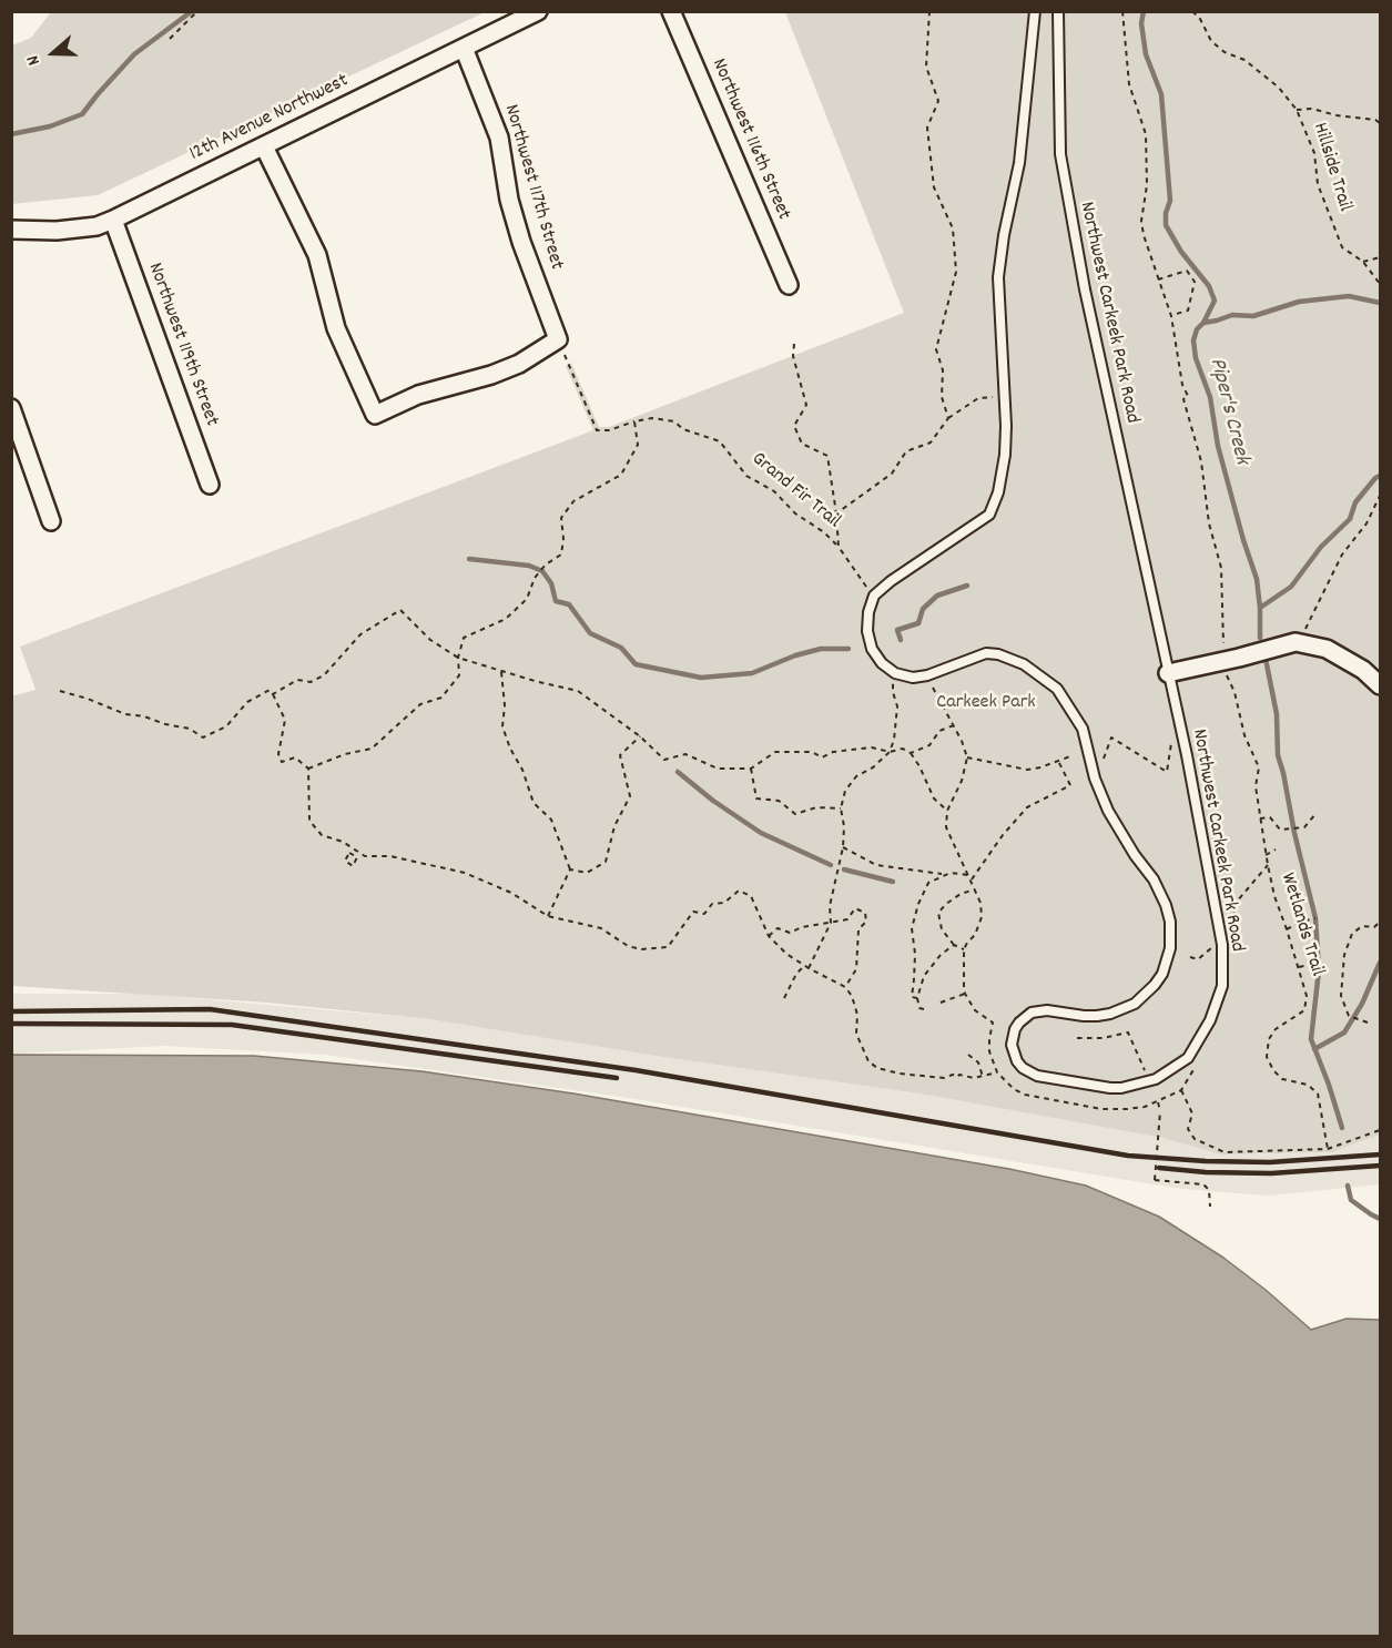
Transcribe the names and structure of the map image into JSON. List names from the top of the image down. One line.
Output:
{"streets":{"street":["12th Avenue Northwest","Northwest 116th Street","Northwest 117th Street","Northwest 119th Street"],"lane":["Northwest Carkeek Park Road"],"path":["Hillside Trail","Grand Fir Trail","Wetlands Trail"]},"crossings":[["12th Avenue Northwest","Northwest 117th Street"],["12th Avenue Northwest","Northwest 119th Street"],["Northwest 117th Street","Grand Fir Trail"]],"water":["Piper's Creek"],"parks":["Carkeek Park"],"north":"left"}
